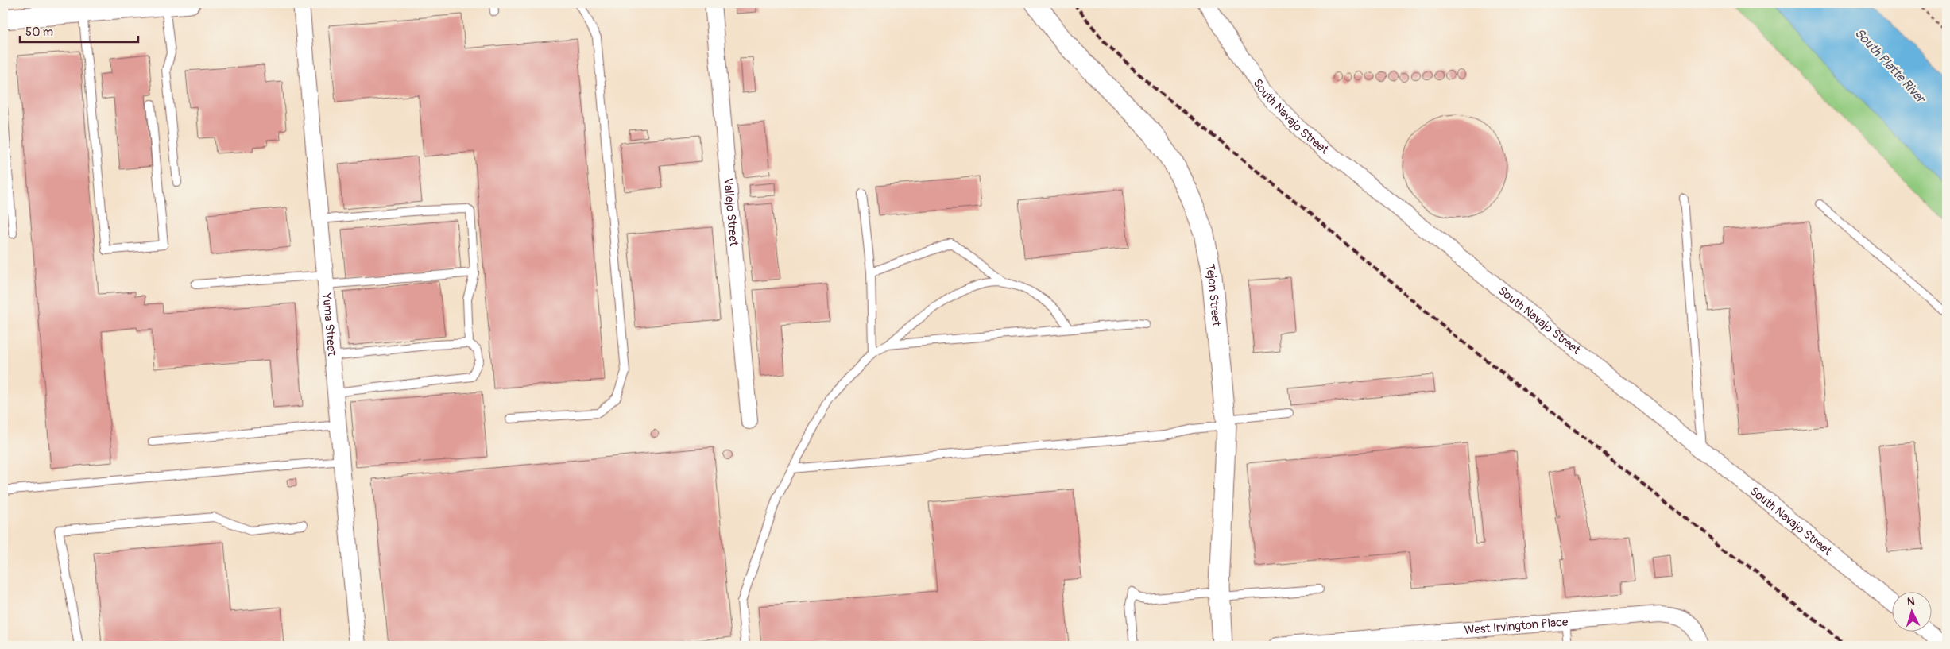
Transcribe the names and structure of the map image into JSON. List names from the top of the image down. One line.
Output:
{"streets":{"street":["South Navajo Street","Vallejo Street","Tejon Street","Yuma Street","West Irvington Place"]},"water":["South Platte River"],"scale_bar":"50 m","north":"top"}
